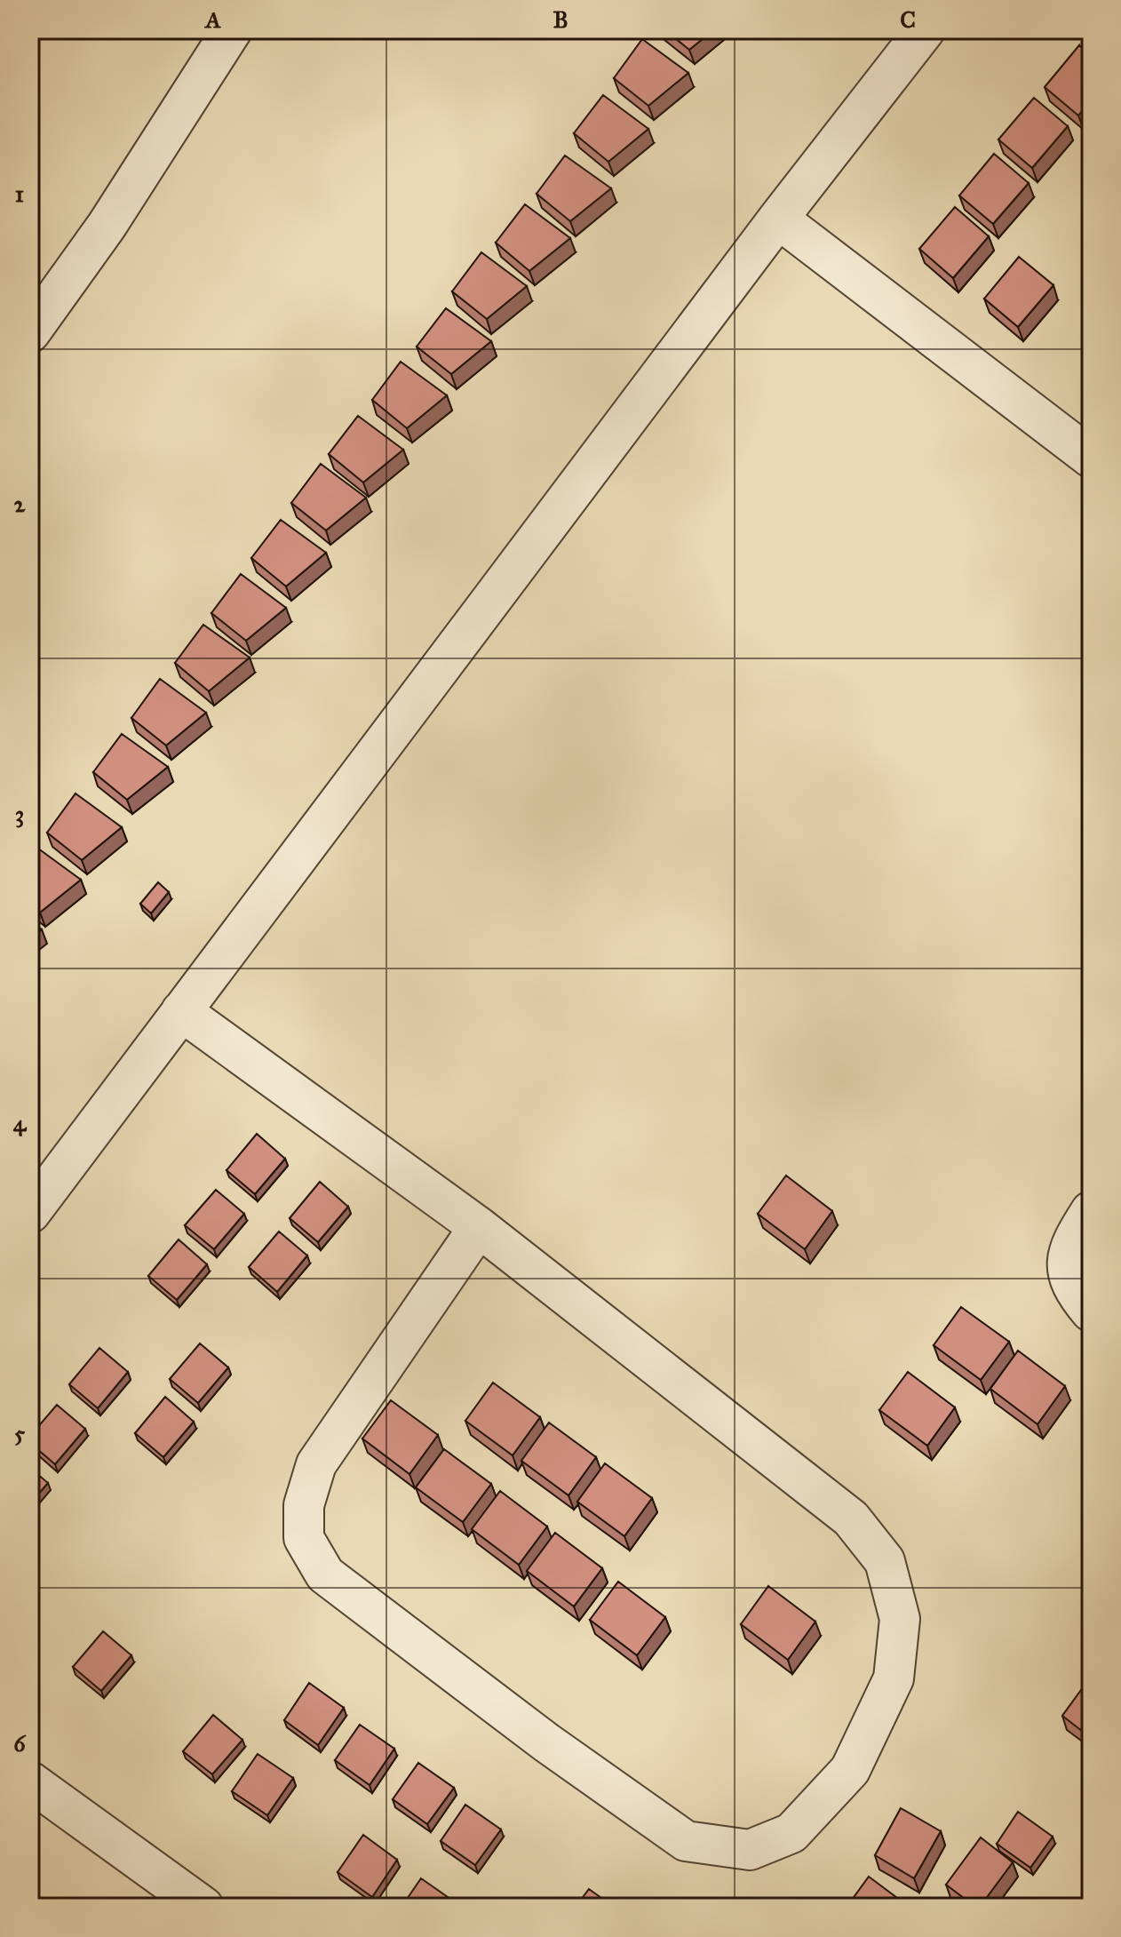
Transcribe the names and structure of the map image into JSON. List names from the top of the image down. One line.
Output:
{"grid":{"columns":["A","B","C"],"rows":["1","2","3","4","5","6"]}}
